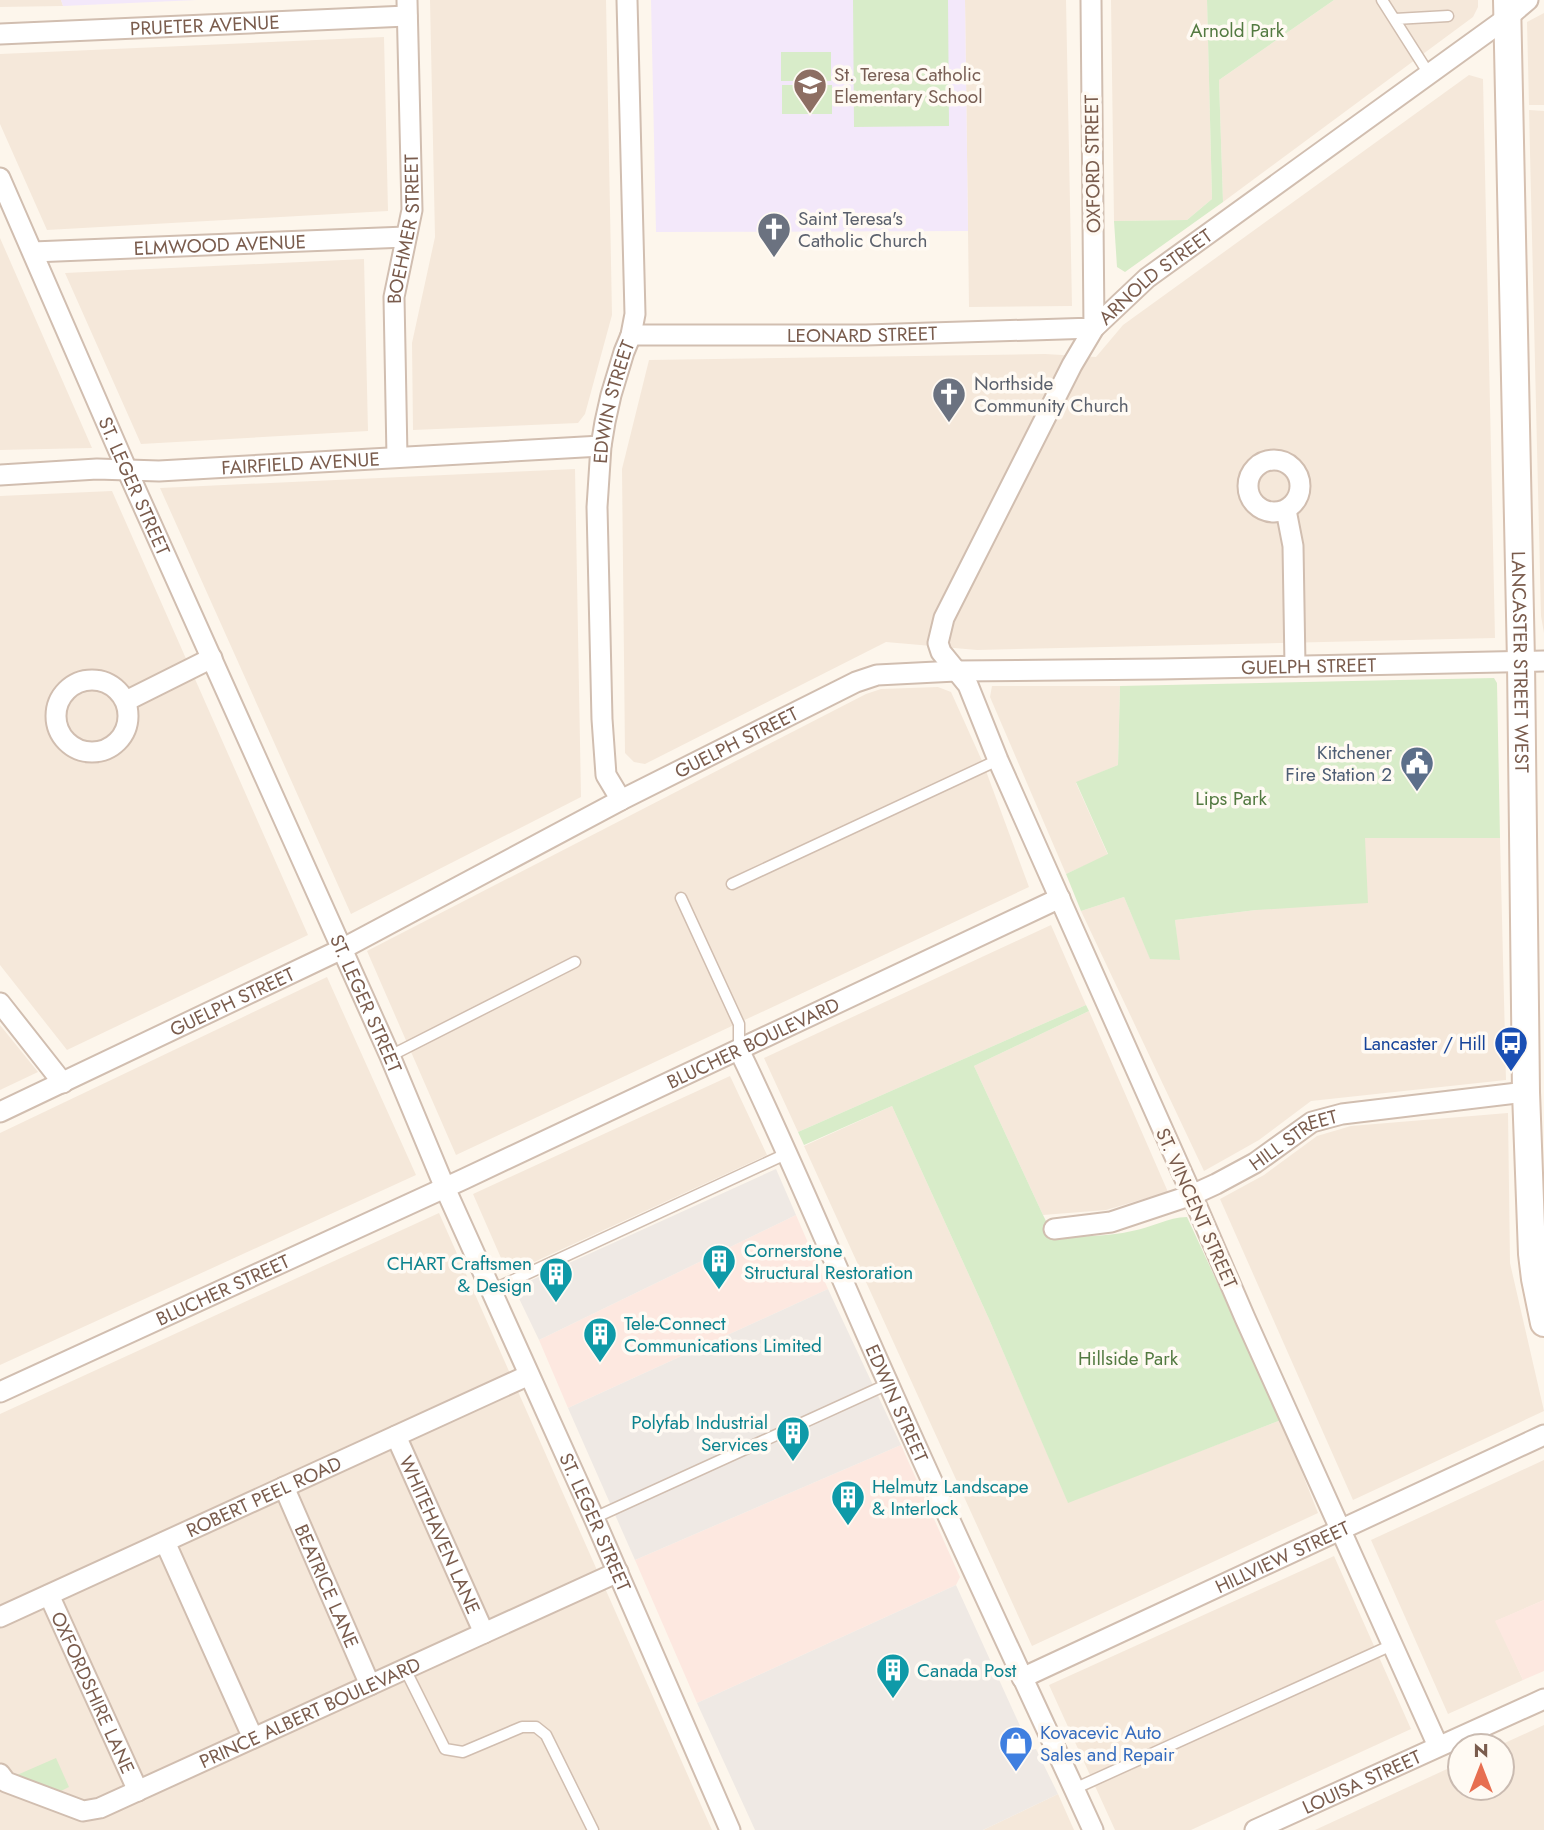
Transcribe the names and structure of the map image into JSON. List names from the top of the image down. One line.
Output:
{"streets":{"main road":["LANCASTER STREET WEST"],"street":["PRUETER AVENUE","OXFORD STREET","BOEHMER STREET","ELMWOOD AVENUE","ARNOLD STREET","LEONARD STREET","EDWIN STREET","FAIRFIELD AVENUE","ST. LEGER STREET","GUELPH STREET","BLUCHER BOULEVARD","HILL STREET","ST. VINCENT STREET","BLUCHER STREET","ROBERT PEEL ROAD","WHITEHAVEN LANE","HILLVIEW STREET","BEATRICE LANE","OXFORDSHIRE LANE","PRINCE ALBERT BOULEVARD","LOUISA STREET"]},"crossings":[["PRUETER AVENUE","BOEHMER STREET"],["OXFORD STREET","ARNOLD STREET"],["OXFORD STREET","LEONARD STREET"],["BOEHMER STREET","ELMWOOD AVENUE"],["BOEHMER STREET","FAIRFIELD AVENUE"],["ELMWOOD AVENUE","ST. LEGER STREET"],["ARNOLD STREET","LEONARD STREET"],["ARNOLD STREET","LANCASTER STREET WEST"],["ARNOLD STREET","GUELPH STREET"],["ARNOLD STREET","ST. VINCENT STREET"],["LEONARD STREET","EDWIN STREET"],["EDWIN STREET","FAIRFIELD AVENUE"],["EDWIN STREET","GUELPH STREET"],["EDWIN STREET","BLUCHER BOULEVARD"],["EDWIN STREET","HILLVIEW STREET"],["FAIRFIELD AVENUE","ST. LEGER STREET"],["ST. LEGER STREET","GUELPH STREET"],["ST. LEGER STREET","BLUCHER BOULEVARD"],["ST. LEGER STREET","BLUCHER STREET"],["ST. LEGER STREET","ROBERT PEEL ROAD"],["ST. LEGER STREET","PRINCE ALBERT BOULEVARD"],["LANCASTER STREET WEST","GUELPH STREET"],["LANCASTER STREET WEST","HILL STREET"],["GUELPH STREET","ST. VINCENT STREET"],["BLUCHER BOULEVARD","ST. VINCENT STREET"],["BLUCHER BOULEVARD","BLUCHER STREET"],["HILL STREET","ST. VINCENT STREET"],["ST. VINCENT STREET","HILLVIEW STREET"],["ST. VINCENT STREET","LOUISA STREET"],["ROBERT PEEL ROAD","WHITEHAVEN LANE"],["ROBERT PEEL ROAD","BEATRICE LANE"],["ROBERT PEEL ROAD","OXFORDSHIRE LANE"],["WHITEHAVEN LANE","PRINCE ALBERT BOULEVARD"],["BEATRICE LANE","PRINCE ALBERT BOULEVARD"],["OXFORDSHIRE LANE","PRINCE ALBERT BOULEVARD"]],"parks":["Arnold Park","Lips Park","Hillside Park"],"places":{"school or university":["St. Teresa Catholic Elementary School"],"church":["Saint Teresa's Catholic Church","Northside Community Church"],"public building":["Kitchener Fire Station 2"],"bus stop":["Lancaster / Hill"],"building":["Cornerstone Structural Restoration","CHART Craftsmen & Design","Tele-Connect Communications Limited","Polyfab Industrial Services","Helmutz Landscape & Interlock","Canada Post"],"shop":["Kovacevic Auto Sales and Repair"]},"north":"top"}
